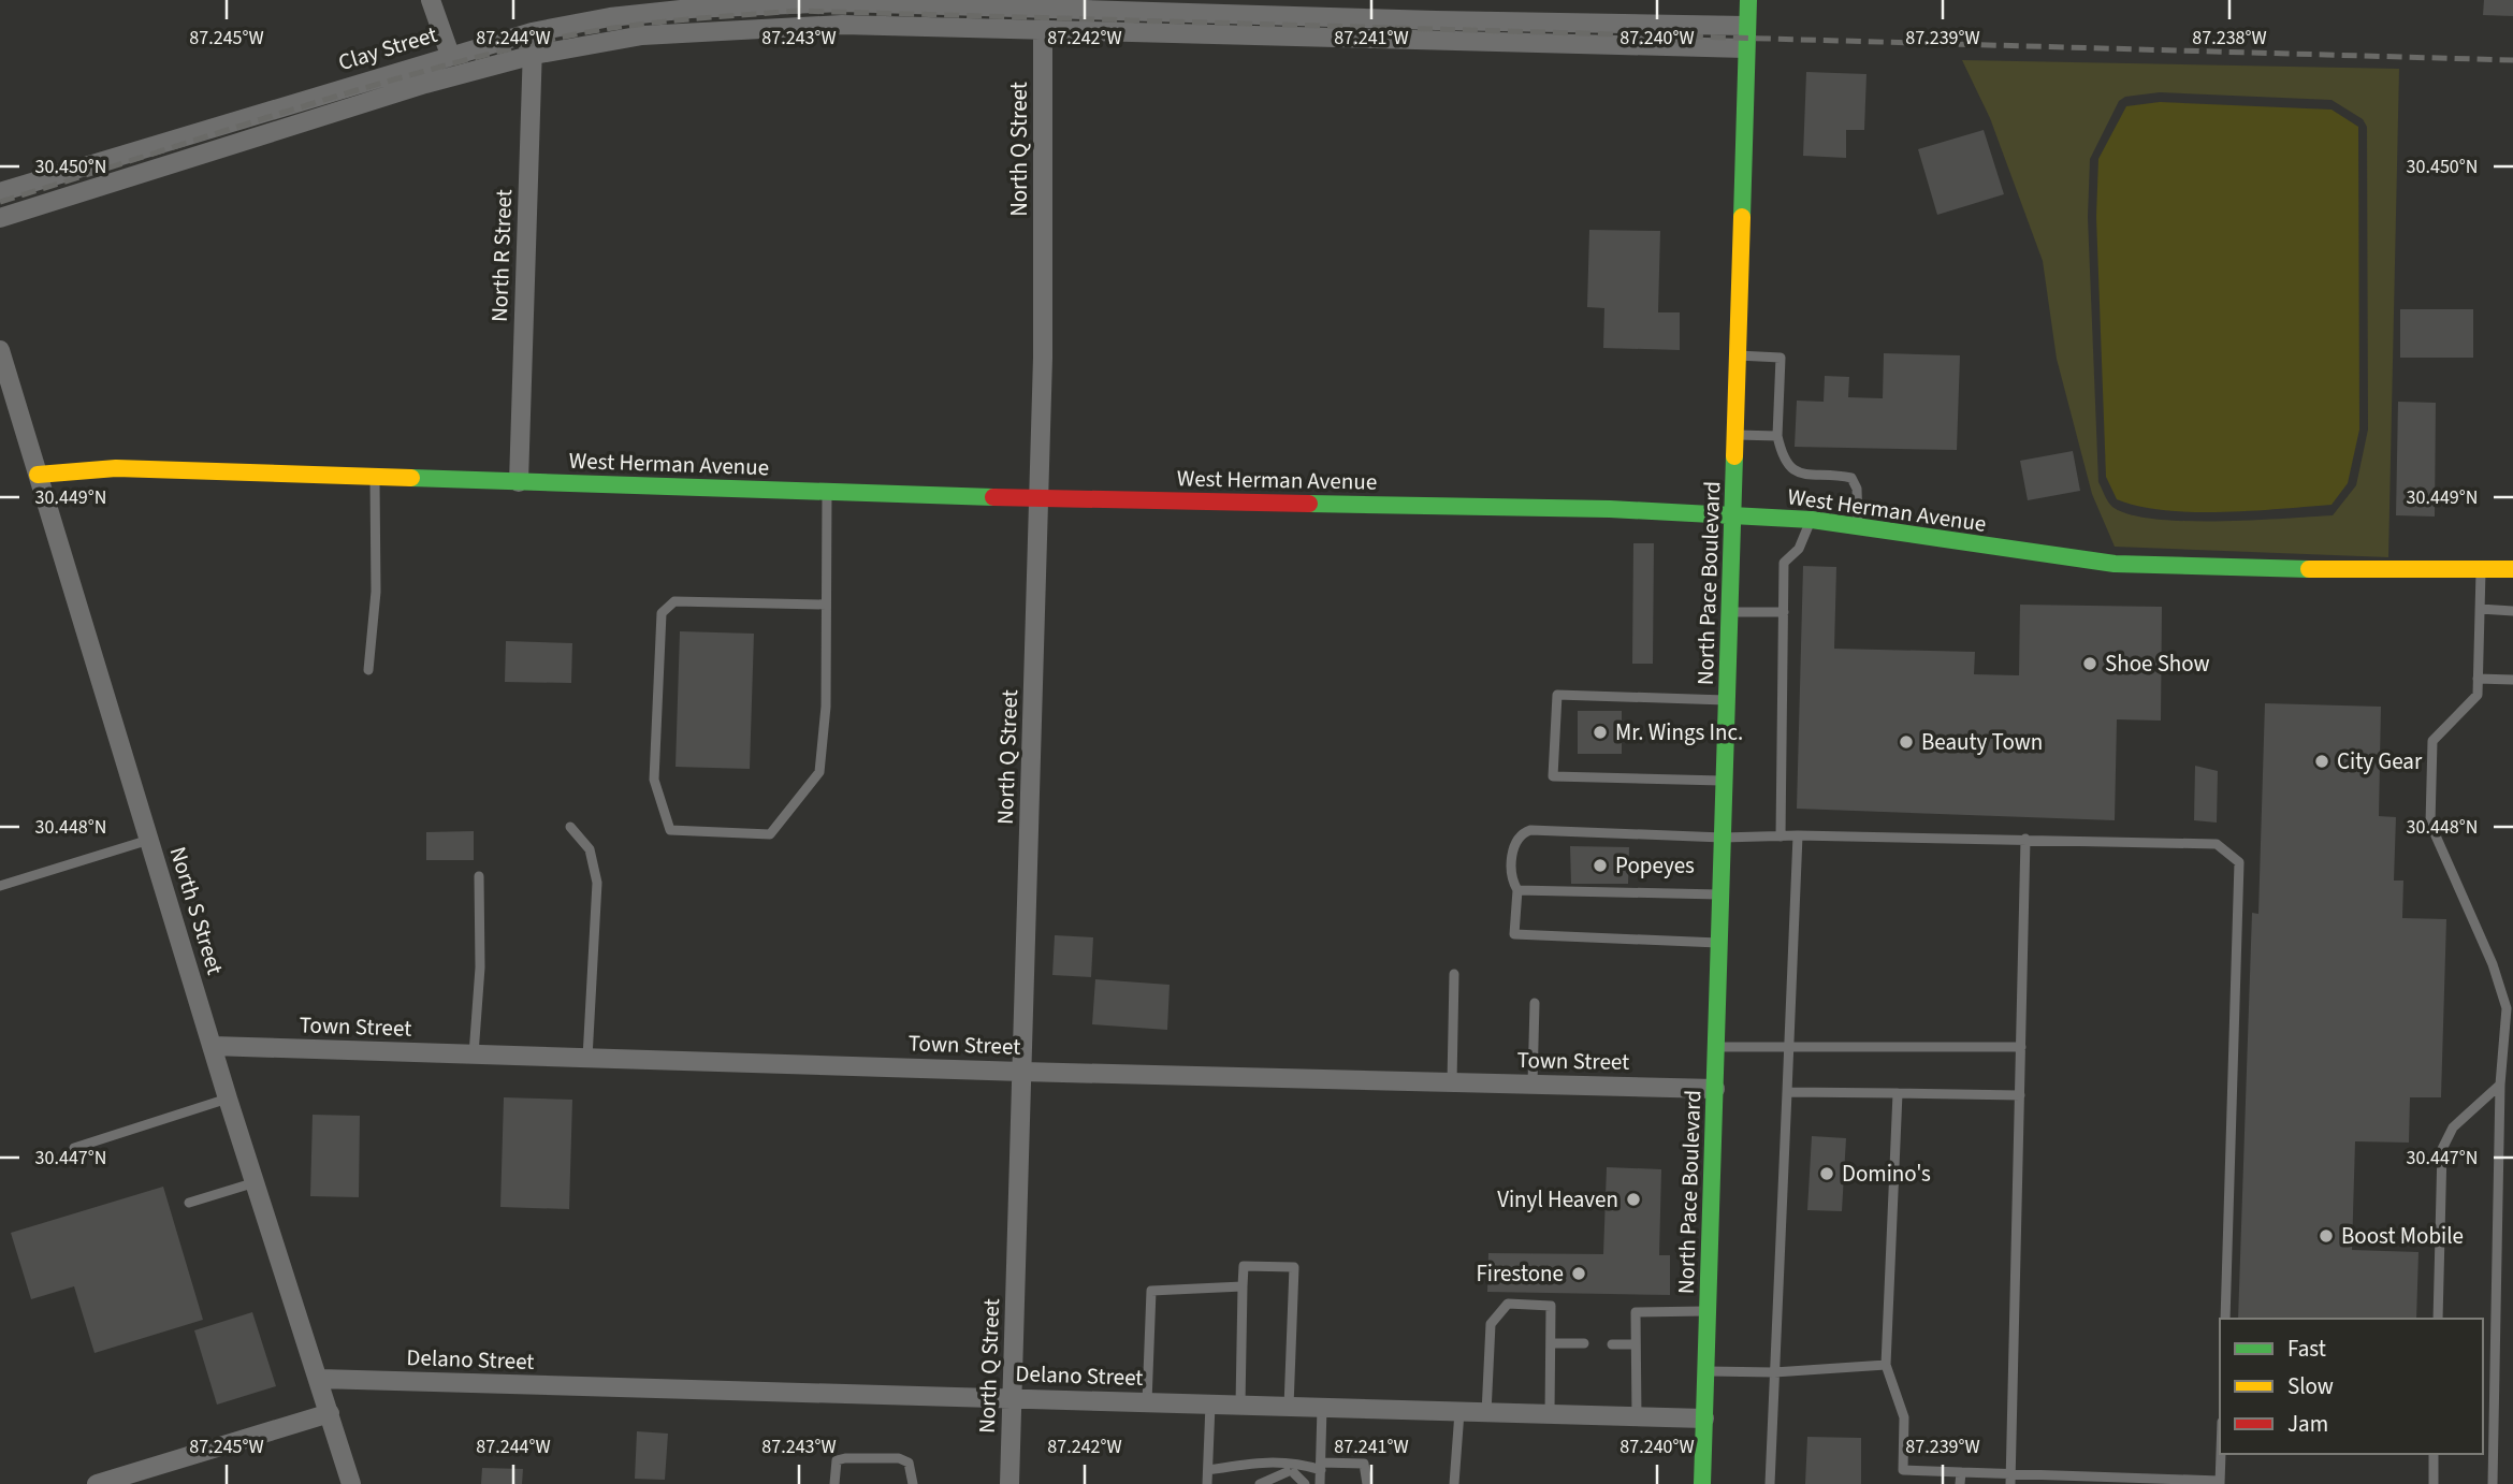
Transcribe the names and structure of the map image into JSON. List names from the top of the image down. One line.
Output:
{"streets":{"street":["Clay Street","North Q Street","North R Street","West Herman Avenue","North Pace Boulevard","North S Street","Town Street","Delano Street"]},"crossings":[["Clay Street","North Q Street"],["Clay Street","North R Street"],["Clay Street","North Pace Boulevard"],["North Q Street","West Herman Avenue"],["North Q Street","Town Street"],["North Q Street","Delano Street"],["North R Street","West Herman Avenue"],["West Herman Avenue","North Pace Boulevard"],["West Herman Avenue","North S Street"],["North Pace Boulevard","Town Street"],["North Pace Boulevard","Delano Street"],["North S Street","Town Street"],["North S Street","Delano Street"]],"places":["Shoe Show","Mr. Wings Inc.","Beauty Town","City Gear","Popeyes","Domino's","Vinyl Heaven","Boost Mobile","Firestone"],"legend":["Fast","Slow","Jam"],"coordinates":["87.245°W","87.244°W","87.243°W","87.242°W","87.241°W","87.240°W","87.239°W","87.238°W","30.450°N","30.449°N","30.448°N","30.447°N"]}
